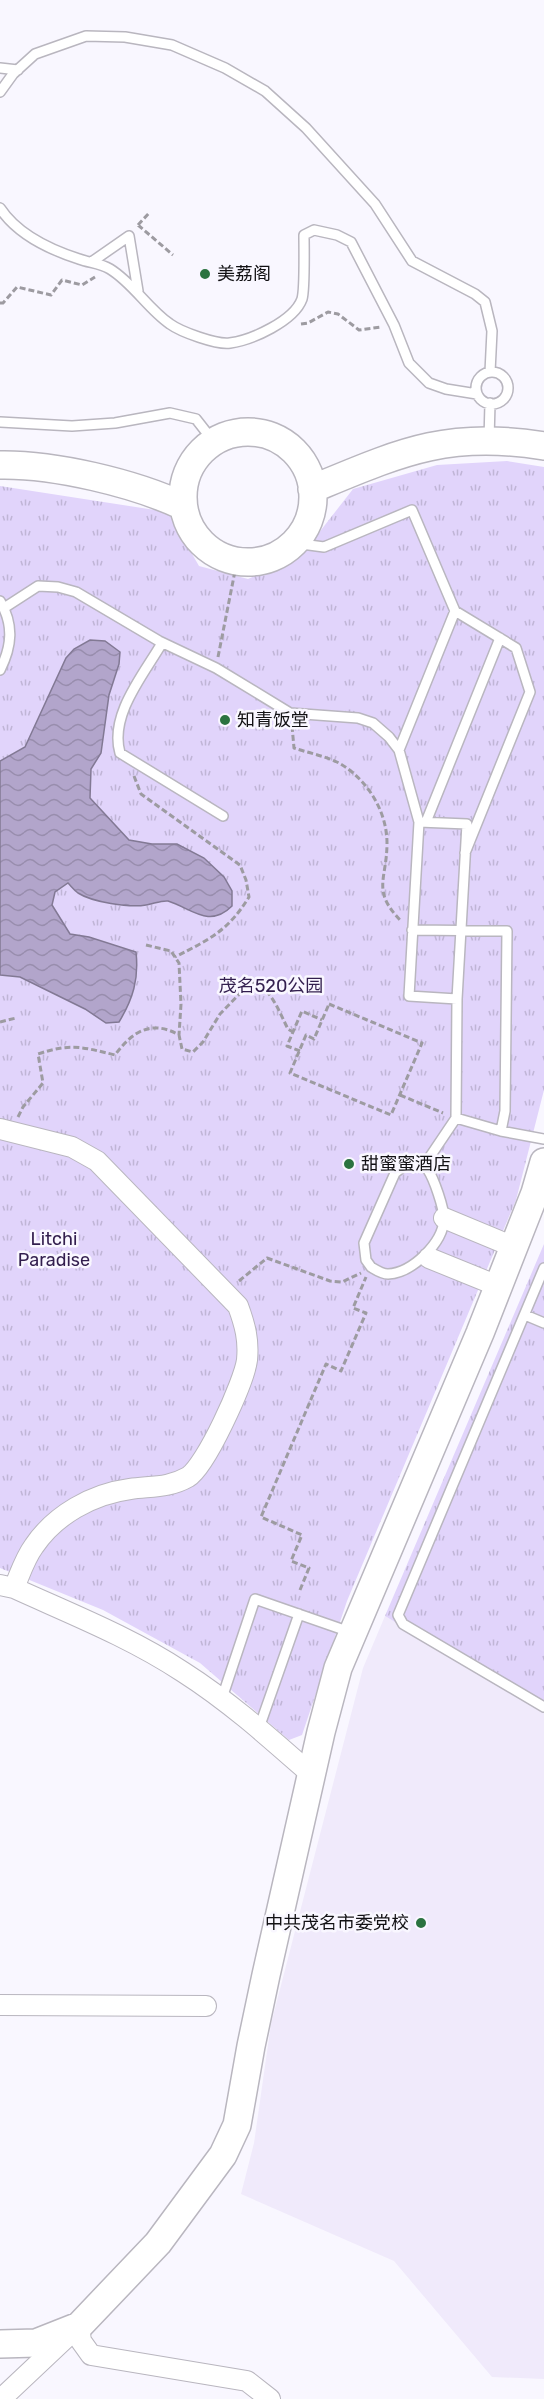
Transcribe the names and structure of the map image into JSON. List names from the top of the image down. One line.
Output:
{"parks":["茂名520公园","Litchi Paradise"],"places":["美荔阁","知青饭堂","甜蜜蜜酒店","中共茂名市委党校"]}
